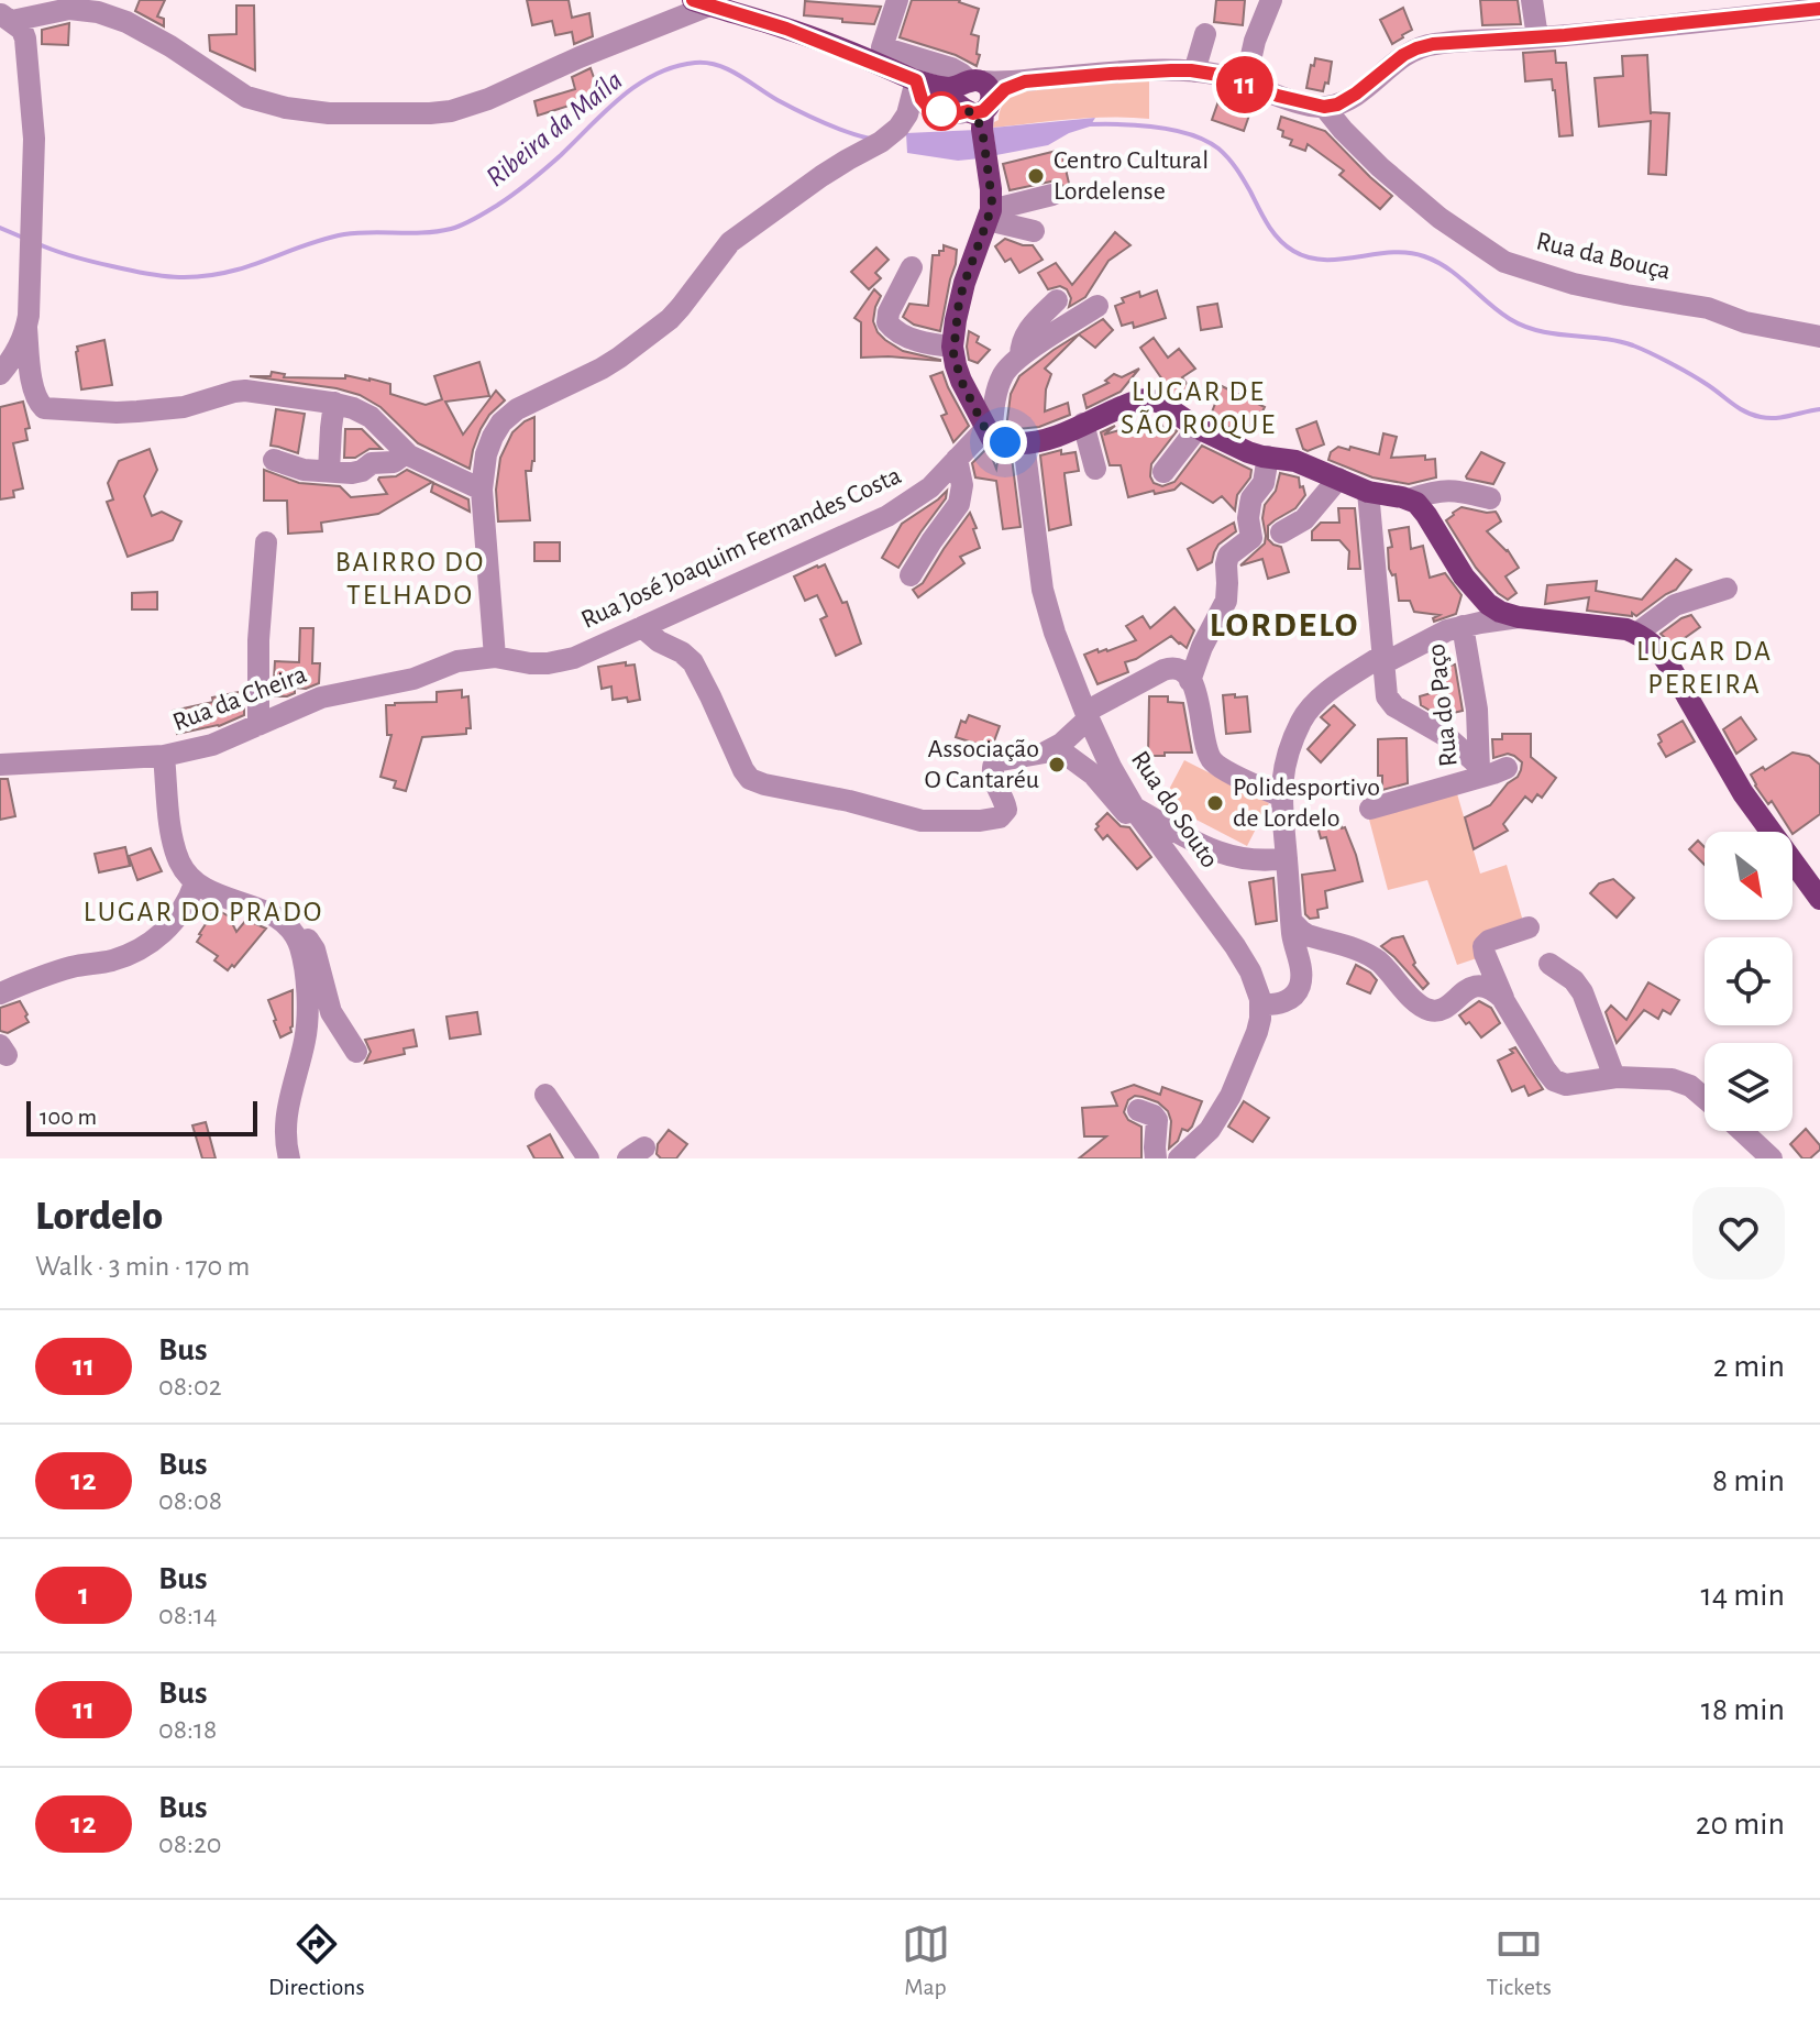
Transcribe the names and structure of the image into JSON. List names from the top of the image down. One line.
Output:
{"streets":{"street":["Rua da Bouça","Rua José Joaquim Fernandes Costa","Rua da Cheira","Rua do Paço","Rua do Souto"]},"crossings":[["Rua José Joaquim Fernandes Costa","Rua da Cheira"]],"districts":["LUGAR DE SÃO ROQUE","BAIRRO DO TELHADO","LORDELO","LUGAR DA PEREIRA","LUGAR DO PRADO"],"water":["Ribeira da Maíla"],"places":["Centro Cultural Lordelense","Associação O Cantaréu","Polidesportivo de Lordelo"],"lines":["bus line 11"],"scale_bar":"100 m","north":"bottom right","page":{"on_map":"11","scale":"100 m","heading":["Lordelo","Walk · 3 min · 170 m"],"list":[{"mark":"11","name":"Bus","note":"08:02","value":"2 min"},{"mark":"12","name":"Bus","note":"08:08","value":"8 min"},{"mark":"1","name":"Bus","note":"08:14","value":"14 min"},{"mark":"11","name":"Bus","note":"08:18","value":"18 min"},{"mark":"12","name":"Bus","note":"08:20","value":"20 min"}],"tabs":["Directions","Map","Tickets"]}}
